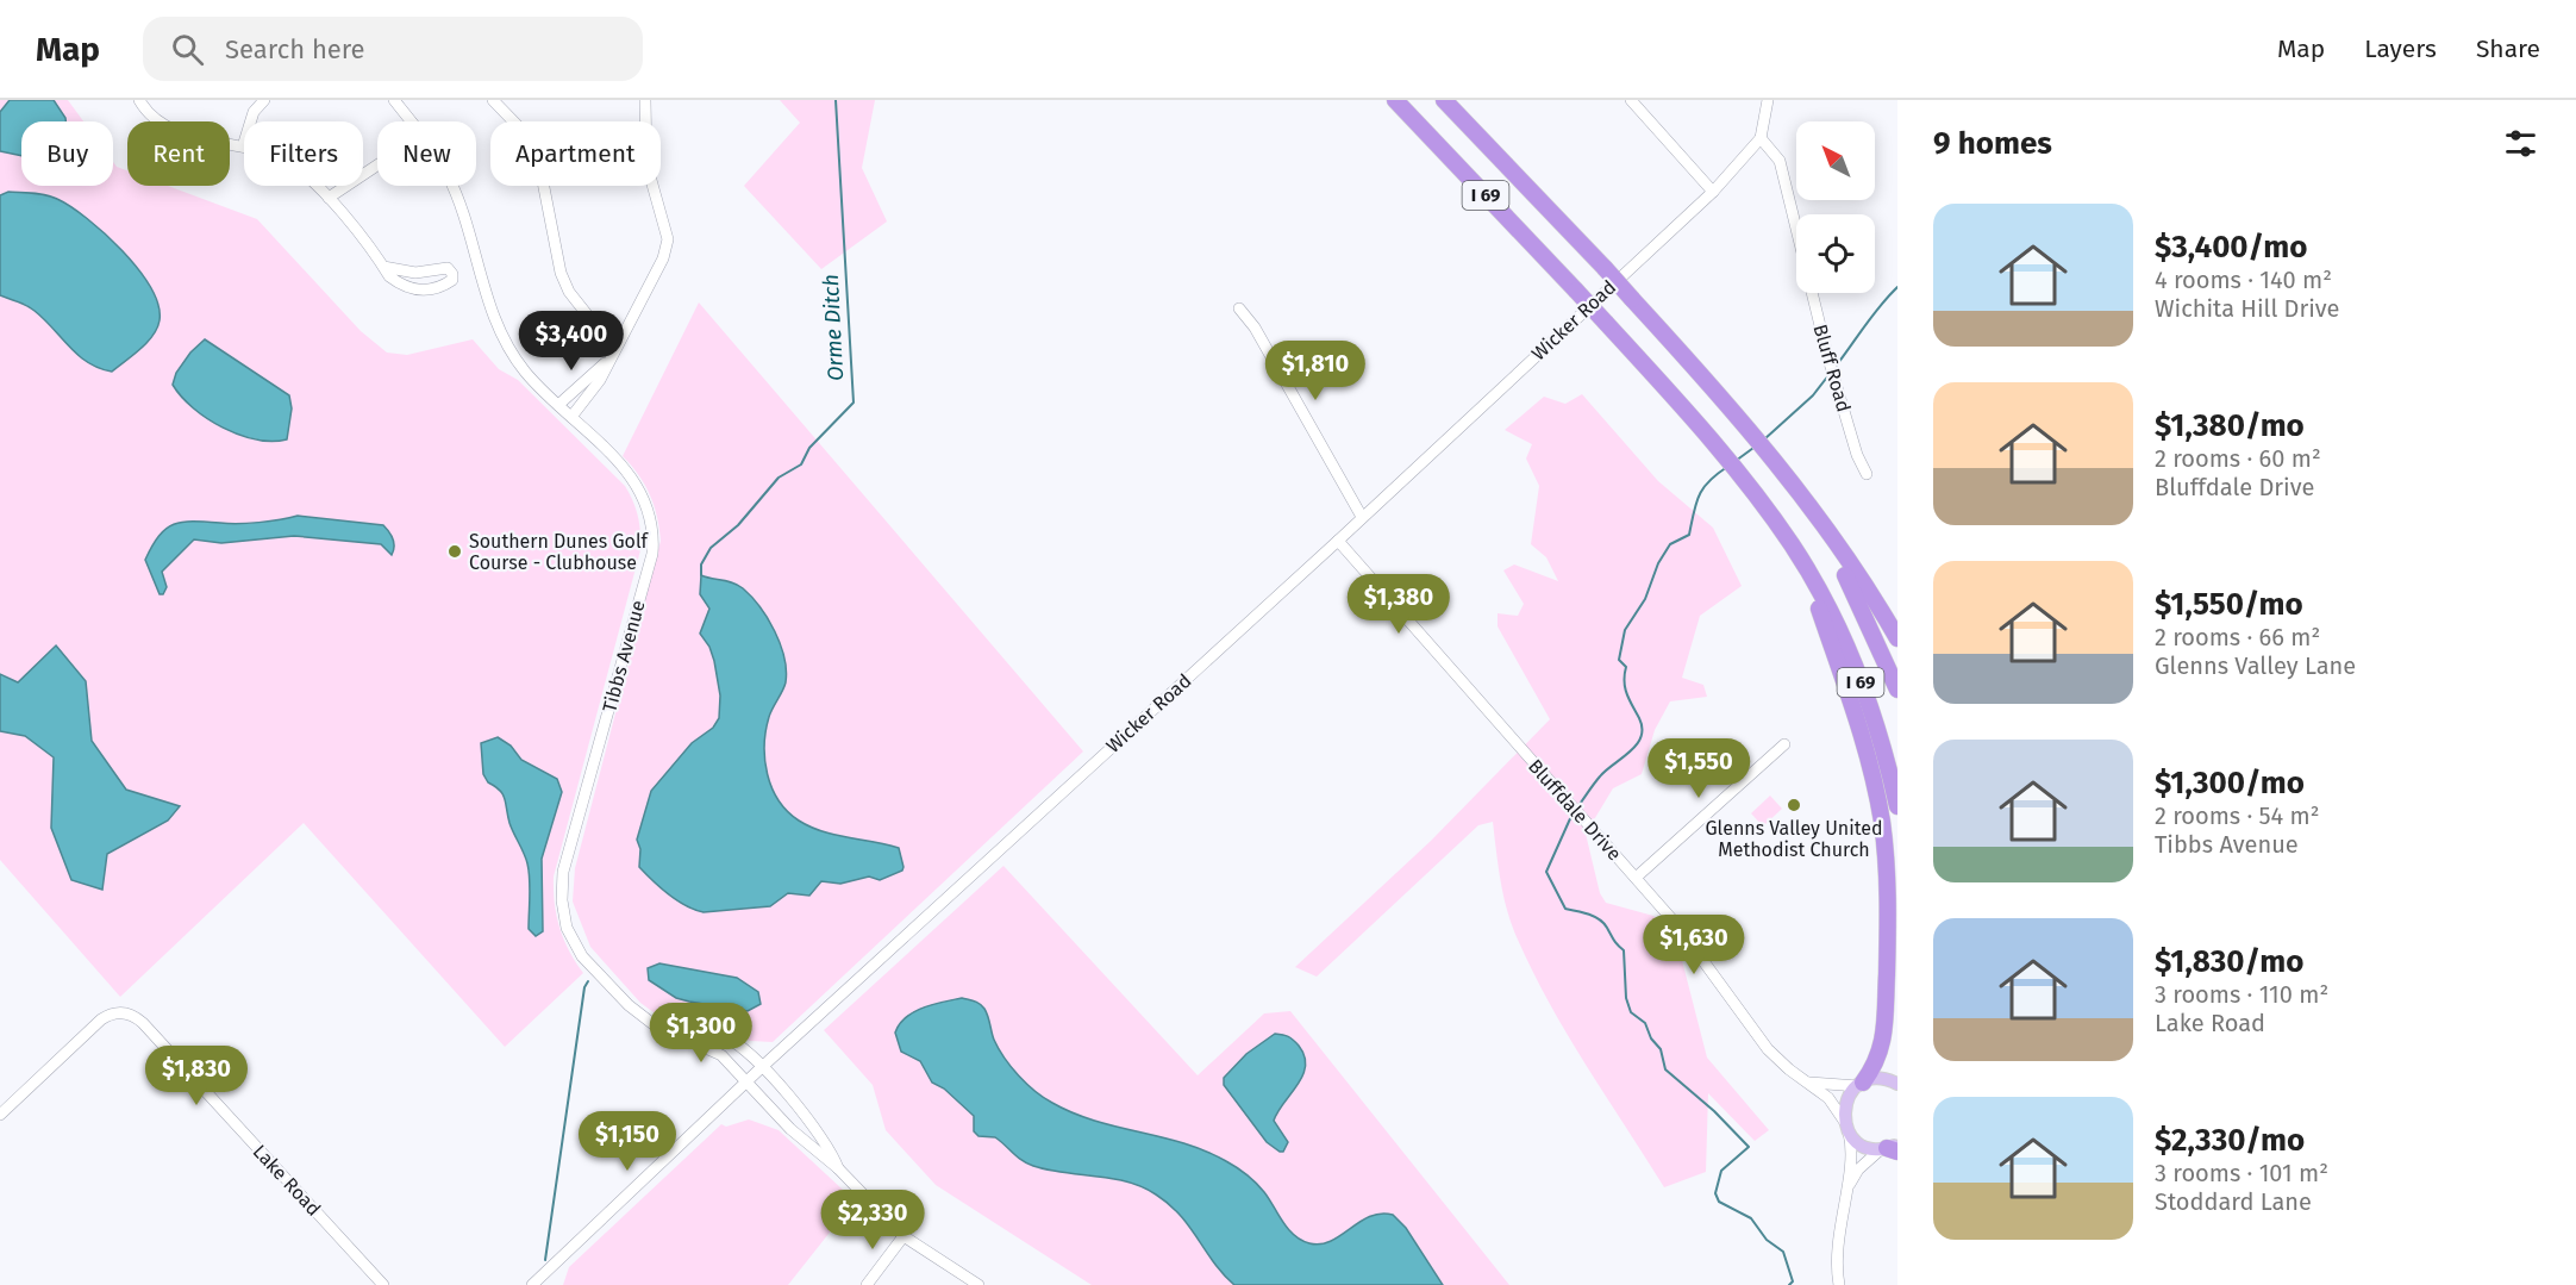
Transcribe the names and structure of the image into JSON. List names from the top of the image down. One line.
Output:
{"streets":{"highway":["I 69"],"street":["Wicker Road","Bluff Road","Tibbs Avenue","Bluffdale Drive","Lake Road"]},"crossings":[["Wicker Road","Bluff Road"],["Wicker Road","Tibbs Avenue"],["Wicker Road","Bluffdale Drive"]],"water":["Orme Ditch"],"places":["Southern Dunes Golf Course - Clubhouse","Glenns Valley United Methodist Church"],"north":"top left","page":{"header":"Map","search":"Search here","nav":["Map","Layers","Share"],"heading":"9 homes","chip":["Buy","Rent","Filters","New","Apartment"],"list":[{"name":"$3,400/mo","note":"4 rooms · 140 m² · Wichita Hill Drive"},{"name":"$1,380/mo","note":"2 rooms · 60 m² · Bluffdale Drive"},{"name":"$1,550/mo","note":"2 rooms · 66 m² · Glenns Valley Lane"},{"name":"$1,300/mo","note":"2 rooms · 54 m² · Tibbs Avenue"},{"name":"$1,830/mo","note":"3 rooms · 110 m² · Lake Road"},{"name":"$2,330/mo","note":"3 rooms · 101 m² · Stoddard Lane"}],"price":["$3,400","$1,810","$1,380","$1,550","$1,630","$1,300","$1,830","$1,150","$2,330"]}}
